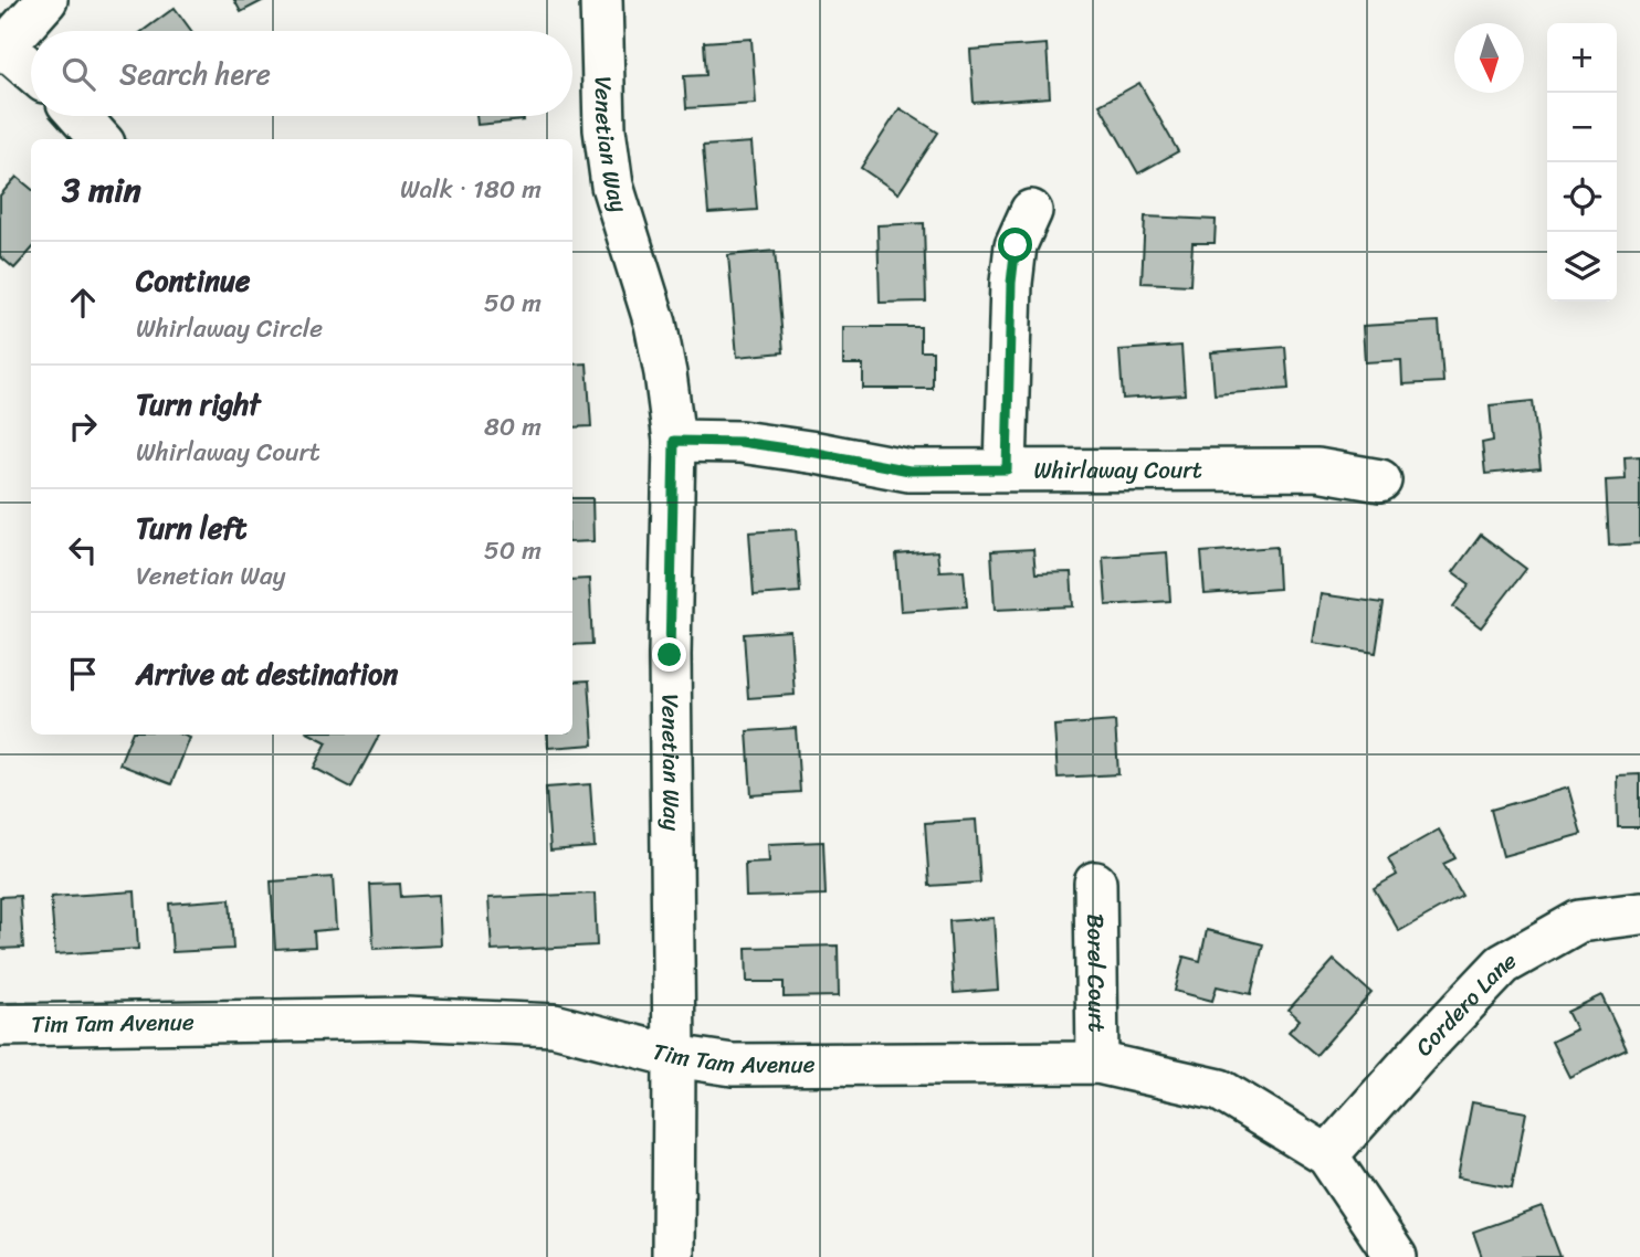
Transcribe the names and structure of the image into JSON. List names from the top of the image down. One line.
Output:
{"streets":{"street":["Venetian Way","Whirlaway Court","Borel Court","Cordero Lane","Tim Tam Avenue"]},"crossings":[["Venetian Way","Whirlaway Court"],["Venetian Way","Tim Tam Avenue"],["Borel Court","Tim Tam Avenue"],["Cordero Lane","Tim Tam Avenue"]],"north":"bottom","page":{"map_buttons":["+","−"],"search":"Search here","heading":["3 min","Walk · 180 m"],"list":[["Continue","Whirlaway Circle","50 m"],["Turn right","Whirlaway Court","80 m"],["Turn left","Venetian Way","50 m"],"Arrive at destination"]}}
